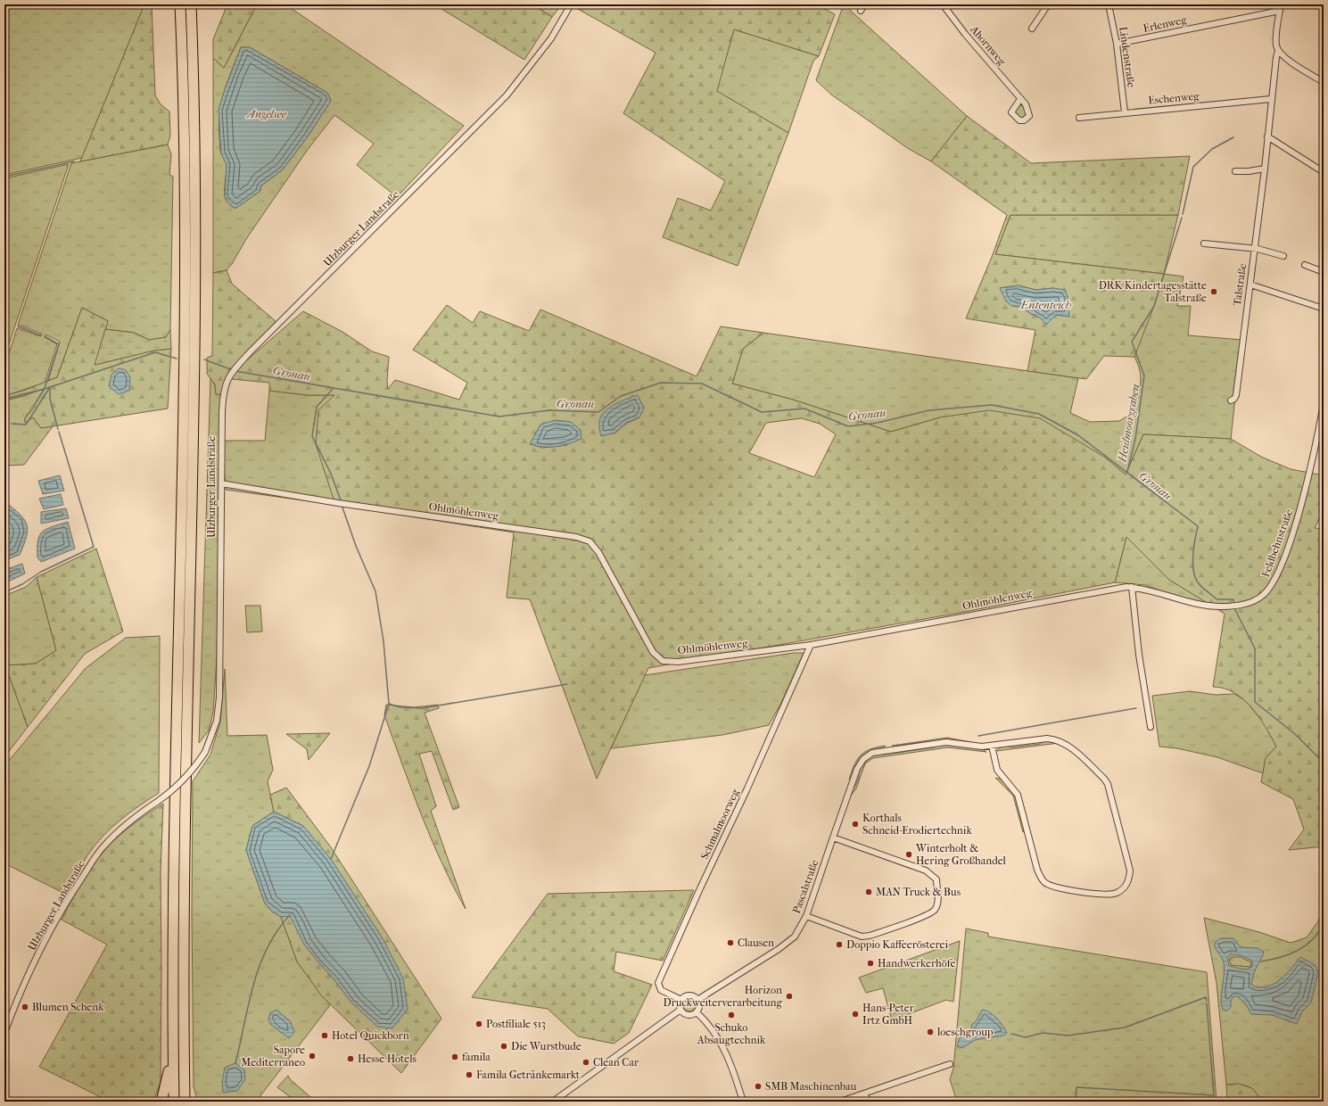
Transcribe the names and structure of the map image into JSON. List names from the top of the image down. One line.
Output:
{"streets":{"street":["Erlenweg","Ahornweg","Lindenstraße","Eschenweg","Ulzburger Landstraße","Talstraße","Ohlmöhlenweg","Feldbehnstraße","Schmalmoorweg","Pascalstraße"]},"crossings":[["Erlenweg","Lindenstraße"],["Erlenweg","Talstraße"],["Lindenstraße","Eschenweg"],["Eschenweg","Talstraße"],["Ulzburger Landstraße","Ohlmöhlenweg"],["Ohlmöhlenweg","Feldbehnstraße"],["Ohlmöhlenweg","Schmalmoorweg"],["Schmalmoorweg","Pascalstraße"]],"water":["Angelsee","Ententeich","Gronau","Heidmoorgraben"],"places":["DRK Kindertagesstätte Talstraße","Korthals Schneid-Erodiertechnik","Winterholt & Hering Großhandel","MAN Truck & Bus","Clausen","Doppio Kaffeerösterei","Handwerkerhöfe","Horizon Druckweiterverarbeitung","Blumen Schenk","Hans-Peter Irtz GmbH","Schuko Absaugtechnik","Postfiliale 513","loeschgroup","Hotel Quickborn","Die Wurstbude","Sapore Mediterraneo","famila","Hesse Hotels","Clean Car","Famila Getränkemarkt","SMB Maschinenbau"]}
